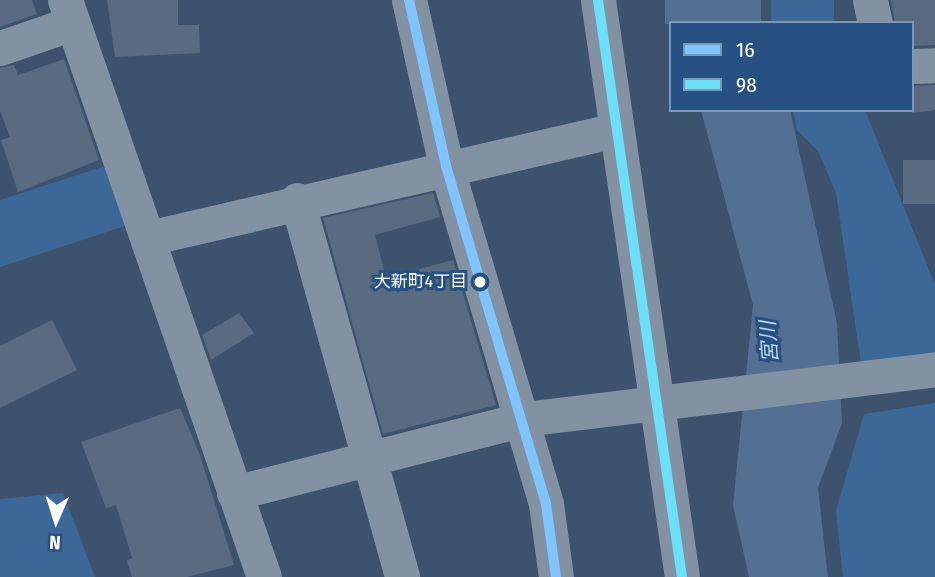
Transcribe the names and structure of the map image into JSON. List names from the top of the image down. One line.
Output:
{"water":["宮川"],"places":["大新町4丁目"],"lines":["transit line 16","transit line 98"],"legend":["16","98"],"north":"bottom"}
